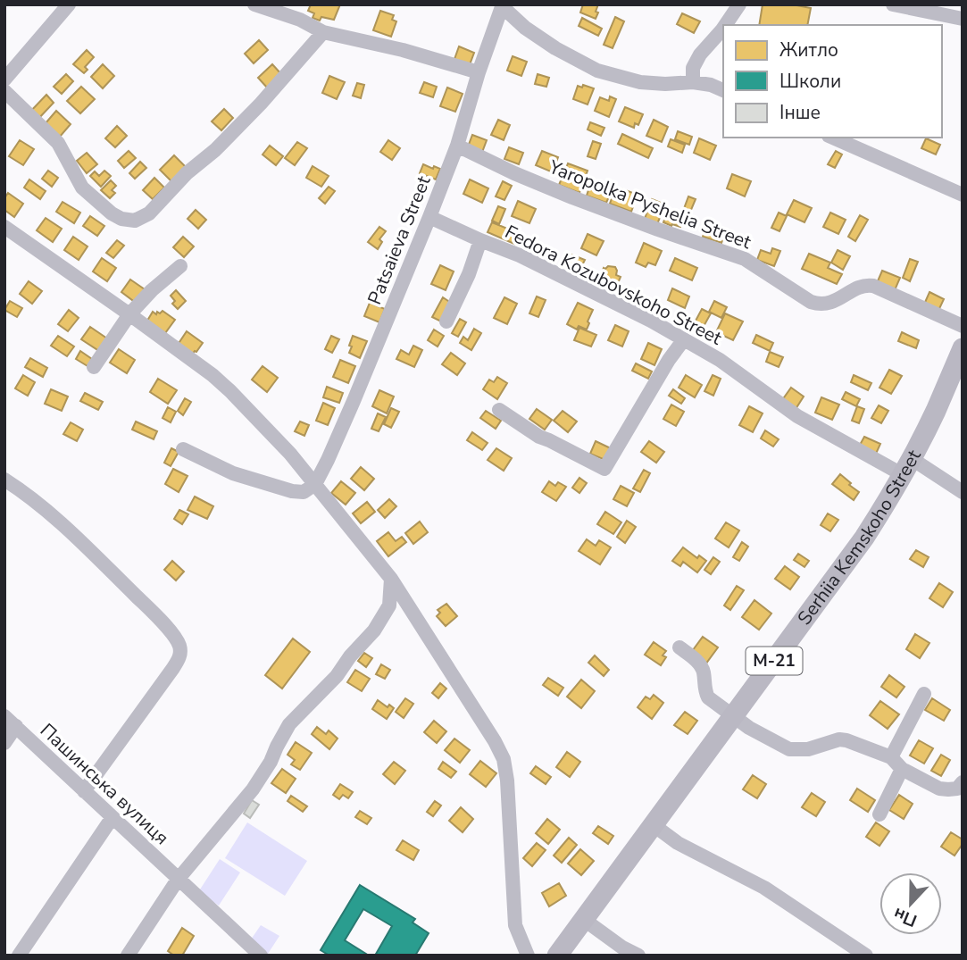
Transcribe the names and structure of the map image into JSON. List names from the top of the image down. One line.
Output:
{"streets":{"highway":["Serhiia Kemskoho Street","М-21"],"street":["Yaropolka Pyshelia Street","Patsaieva Street","Fedora Kozubovskoho Street","Пашинська вулиця"]},"crossings":[["Yaropolka Pyshelia Street","Patsaieva Street"],["Patsaieva Street","Fedora Kozubovskoho Street"],["Fedora Kozubovskoho Street","Serhiia Kemskoho Street"]],"legend":["Житло","Школи","Інше"],"north":"bottom"}
